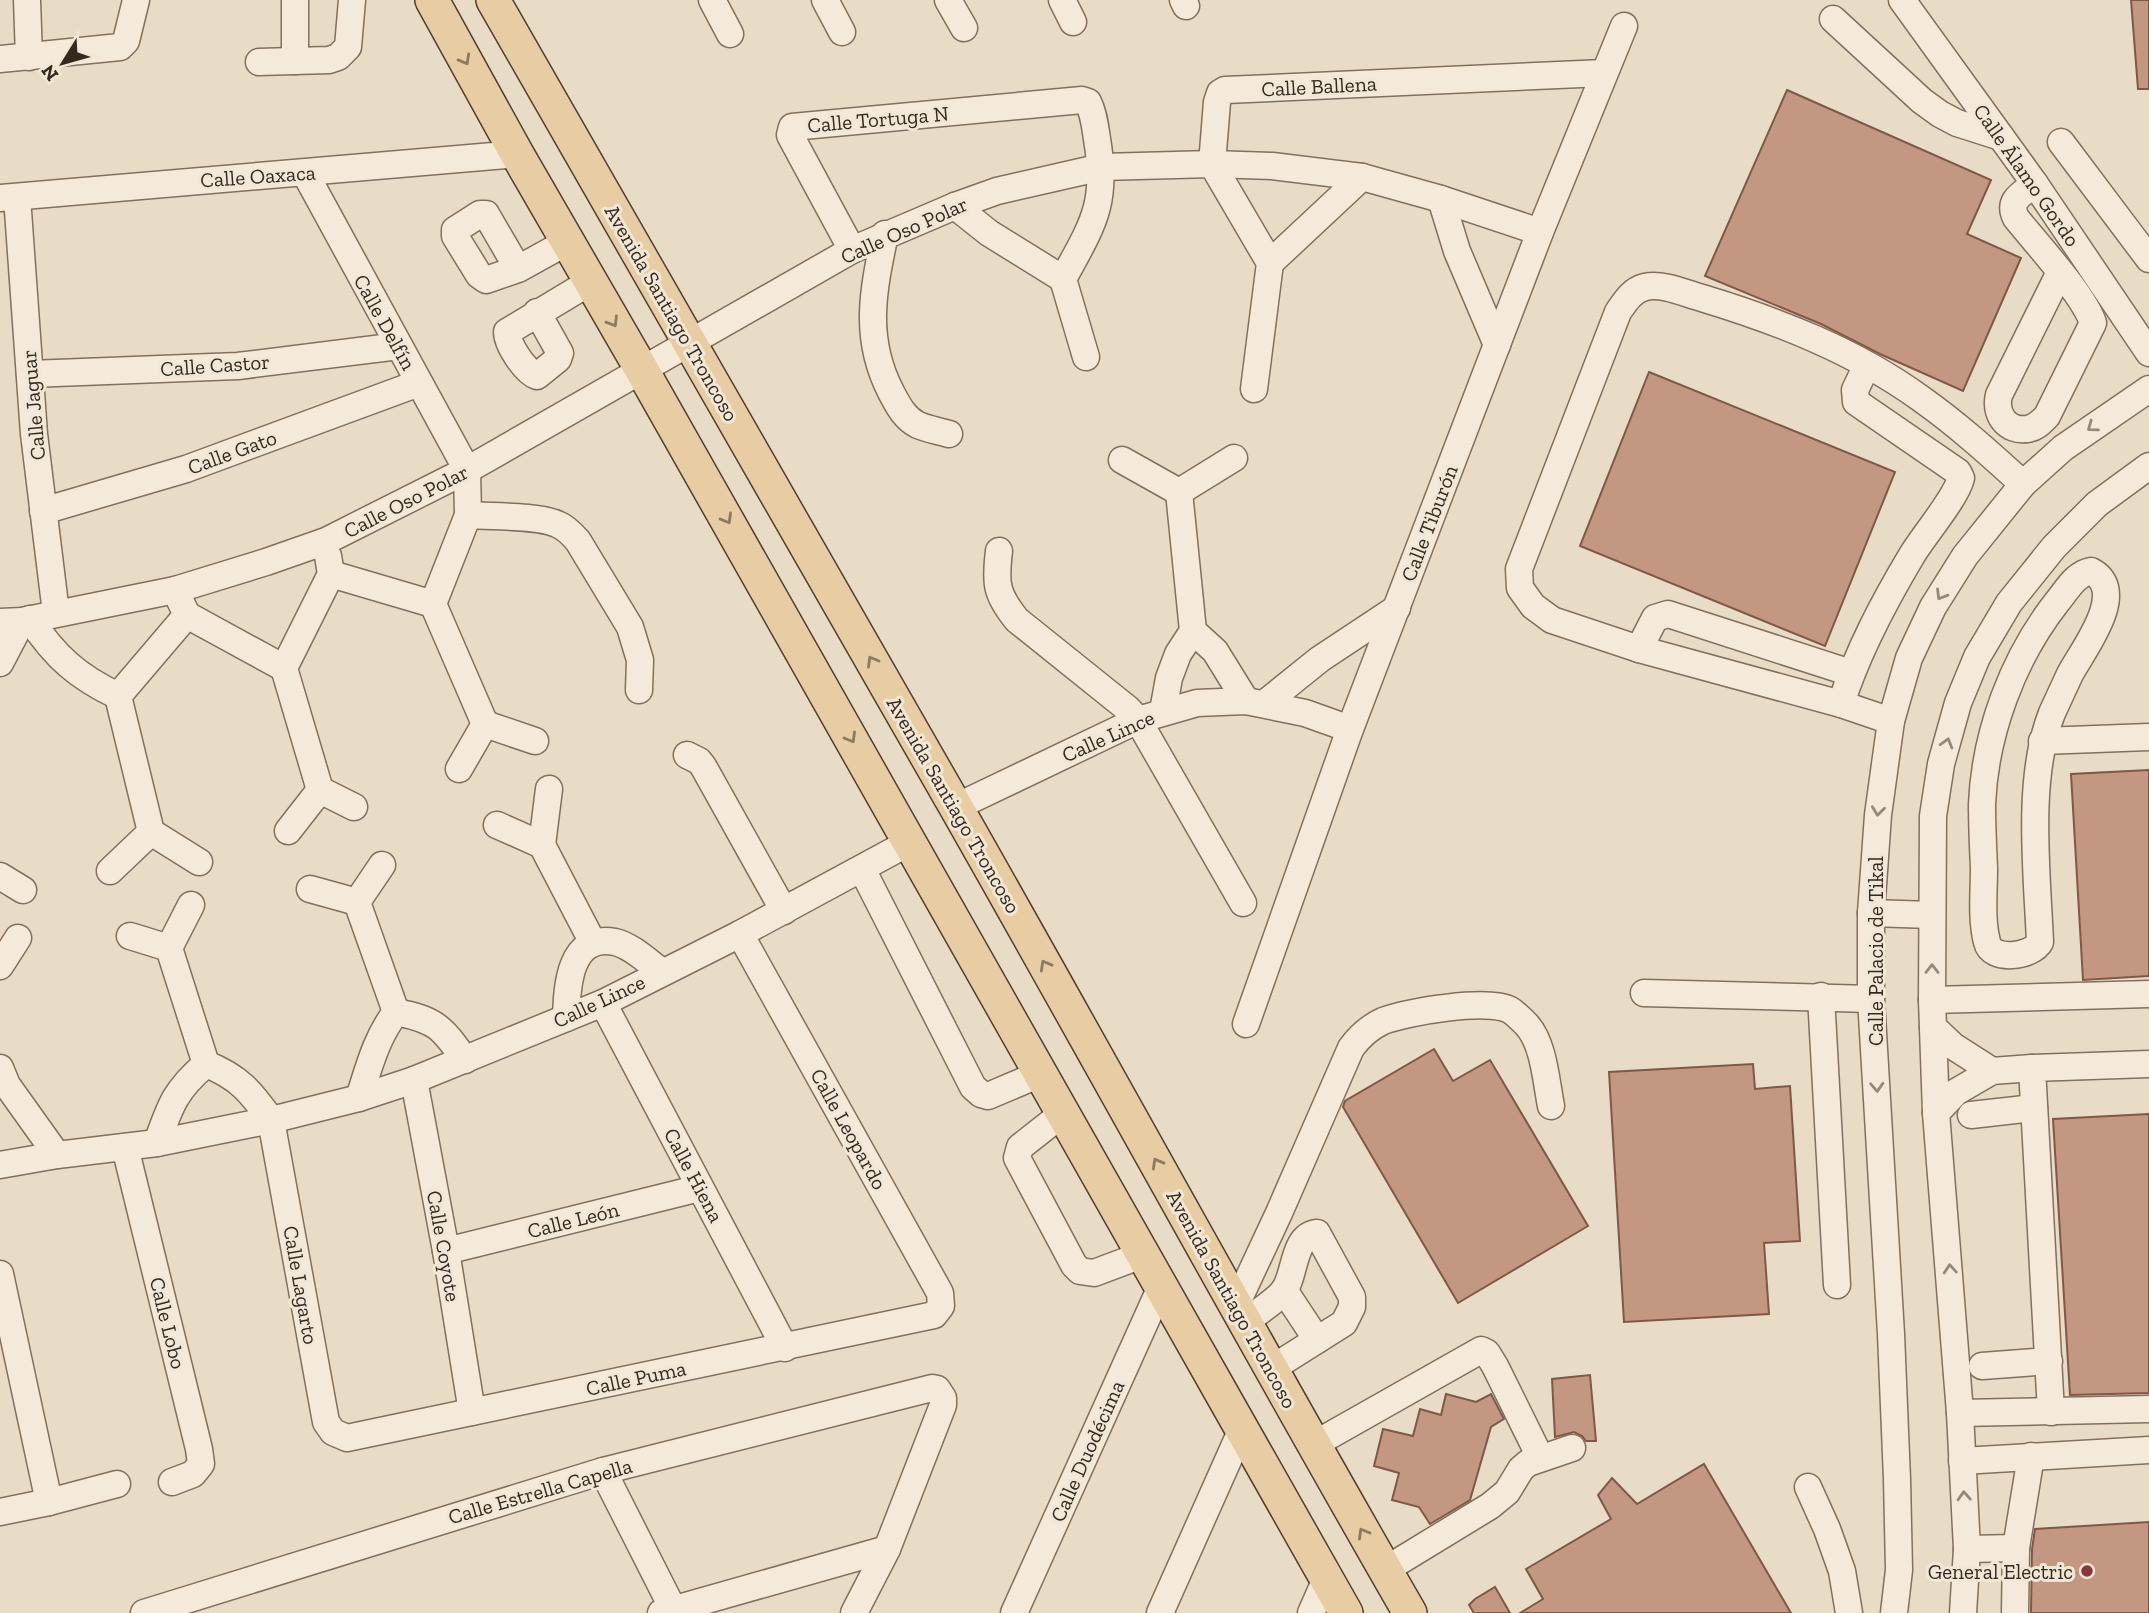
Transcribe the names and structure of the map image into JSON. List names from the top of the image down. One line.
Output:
{"streets":{"main road":["Avenida Santiago Troncoso"],"street":["Calle Ballena","Calle Tortuga N","Calle Álamo Gordo","Calle Oaxaca","Calle Oso Polar","Calle Delfín","Calle Castor","Calle Jaguar","Calle Gato","Calle Tiburón","Calle Lince","Calle Palacio de Tikal","Calle Leopardo","Calle Hiena","Calle León","Calle Coyote","Calle Lagarto","Calle Lobo","Calle Puma","Calle Duodécima","Calle Estrella Capella"]},"crossings":[["Calle Ballena","Calle Oso Polar"],["Calle Ballena","Calle Tiburón"],["Calle Tortuga N","Calle Oso Polar"],["Calle Oaxaca","Calle Delfín"],["Calle Oaxaca","Calle Jaguar"],["Calle Oso Polar","Avenida Santiago Troncoso"],["Calle Oso Polar","Calle Delfín"],["Calle Oso Polar","Calle Jaguar"],["Calle Oso Polar","Calle Tiburón"],["Avenida Santiago Troncoso","Calle Lince"],["Calle Delfín","Calle Castor"],["Calle Delfín","Calle Gato"],["Calle Castor","Calle Jaguar"],["Calle Jaguar","Calle Gato"],["Calle Tiburón","Calle Lince"],["Calle Lince","Calle Leopardo"],["Calle Lince","Calle Hiena"],["Calle Lince","Calle Coyote"],["Calle Lince","Calle Lagarto"],["Calle Lince","Calle Lobo"],["Calle Leopardo","Calle Puma"],["Calle Hiena","Calle León"],["Calle Hiena","Calle Puma"],["Calle León","Calle Coyote"],["Calle Coyote","Calle Puma"],["Calle Lagarto","Calle Puma"]],"places":["General Electric"],"north":"bottom left"}
